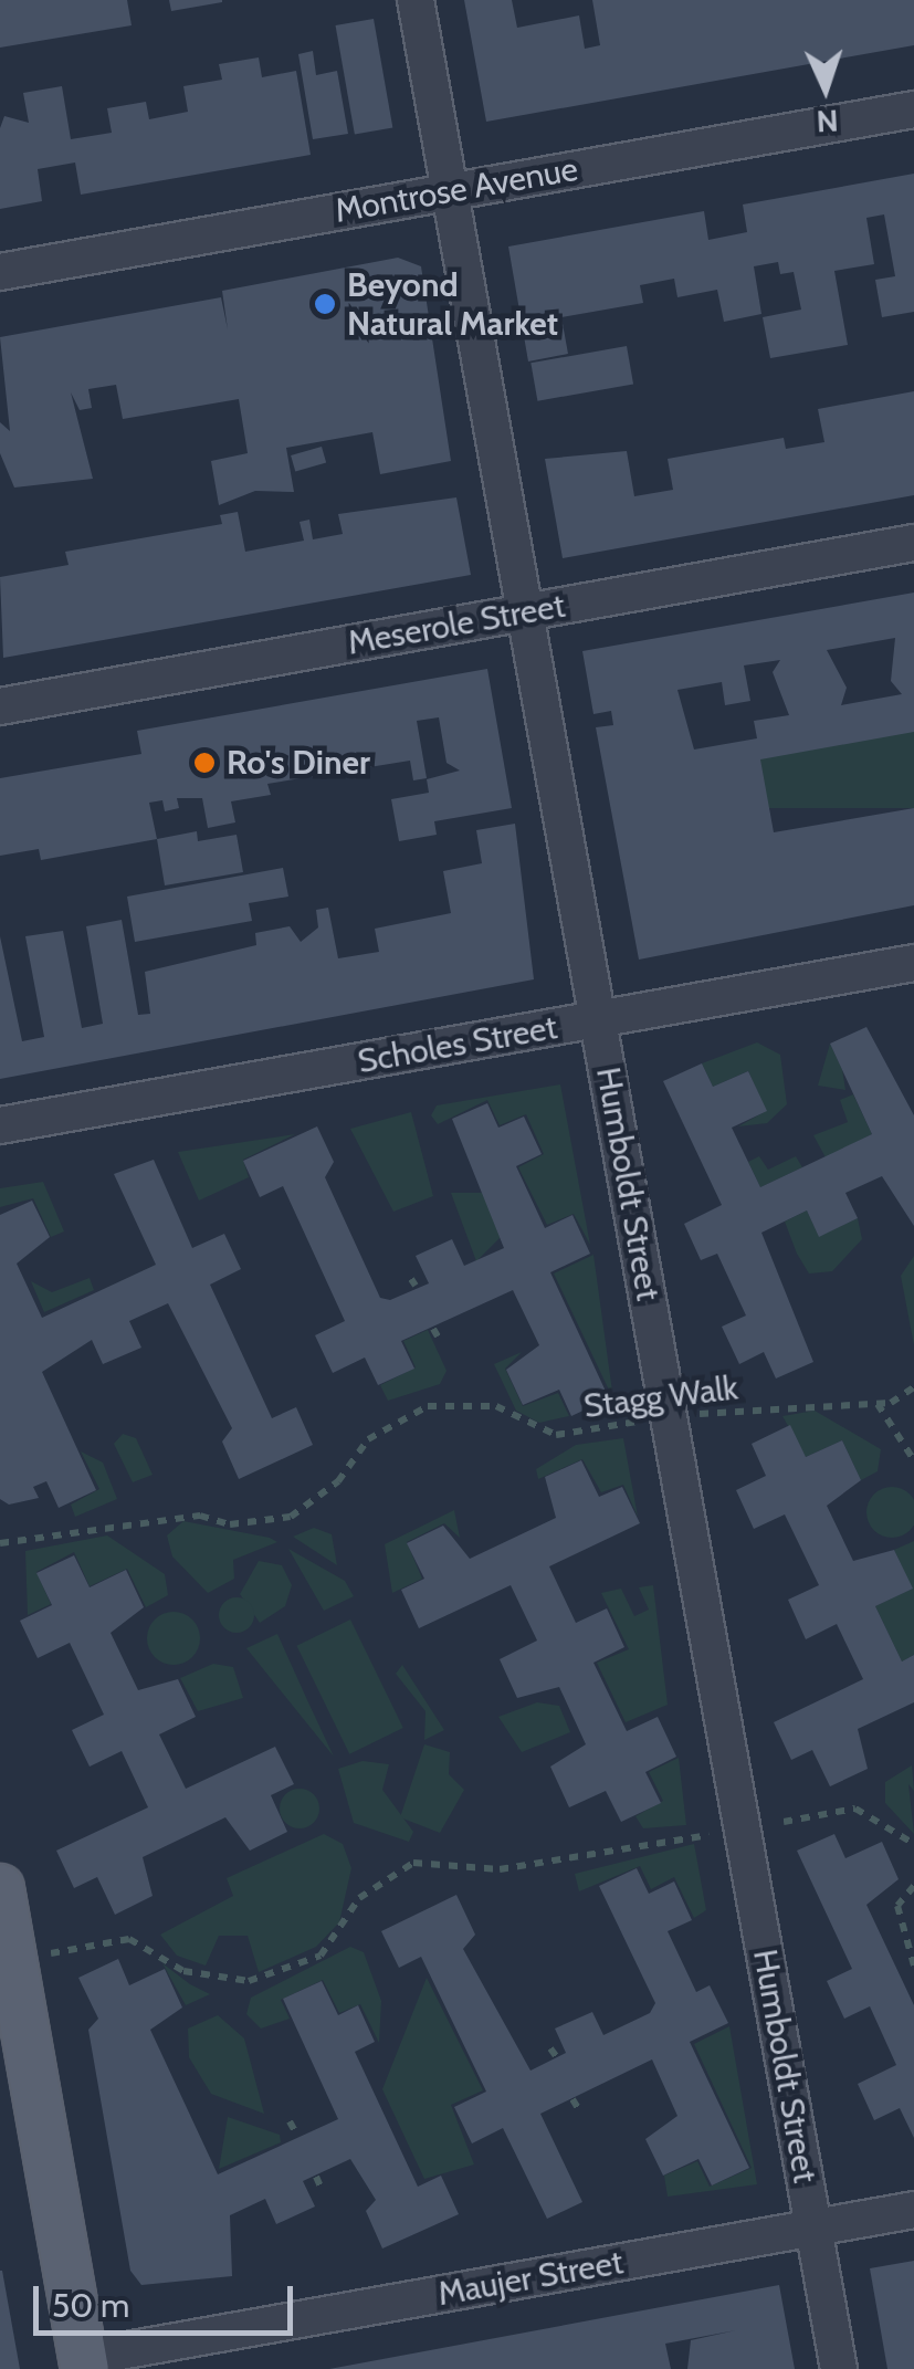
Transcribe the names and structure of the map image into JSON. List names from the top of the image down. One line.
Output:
{"streets":{"street":["Montrose Avenue","Meserole Street","Scholes Street","Humboldt Street","Maujer Street"],"path":["Stagg Walk"]},"crossings":[["Montrose Avenue","Humboldt Street"],["Meserole Street","Humboldt Street"],["Scholes Street","Humboldt Street"],["Humboldt Street","Stagg Walk"],["Humboldt Street","Maujer Street"]],"places":["Beyond Natural Market","Ro's Diner"],"scale_bar":"50 m","north":"bottom"}
